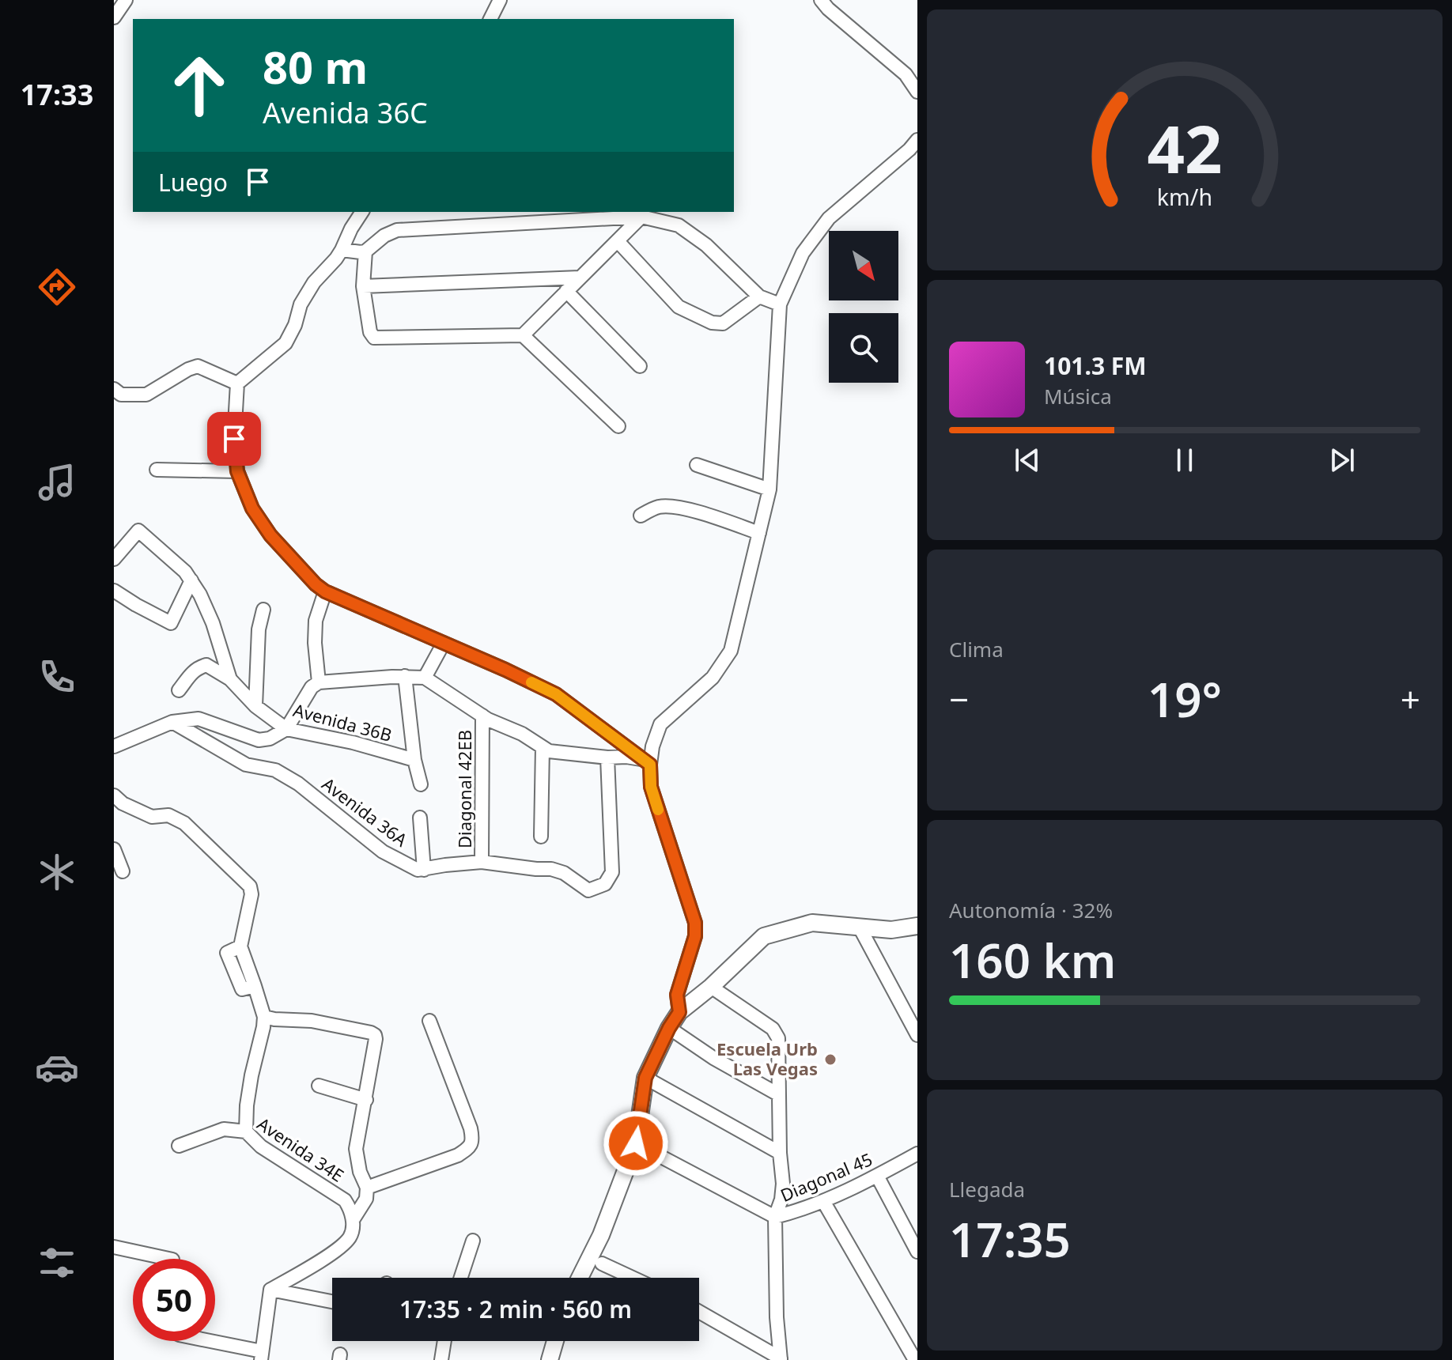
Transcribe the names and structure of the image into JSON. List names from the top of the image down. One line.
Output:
{"streets":{"street":["Avenida 36B","Diagonal 42EB","Avenida 36A","Avenida 34E","Diagonal 45"]},"places":["Escuela Urb Las Vegas"],"north":"bottom right","page":{"tabs":"17:33","turn":["80 m","Avenida 36C"],"then":"Luego","song":["101.3 FM","Música"],"tile":["Clima",["Autonomía · 32%","160 km"],["Llegada","17:35"]],"heat":["−","19°","+"],"limit":"50","trip":"17:35 · 2 min · 560 m","gauge":["42","km/h"]}}
